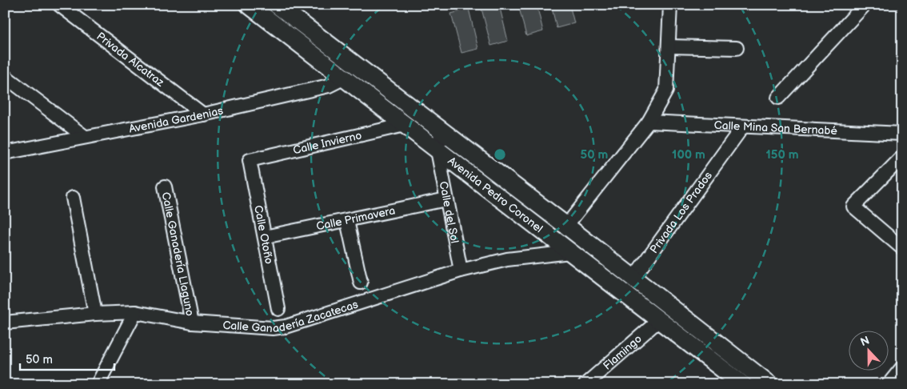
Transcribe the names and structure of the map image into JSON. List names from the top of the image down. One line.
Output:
{"streets":{"main road":["Avenida Pedro Coronel"],"street":["Privada Alcatraz","Avenida Gardenias","Calle Mina San Bernabé","Calle Invierno","Calle del Sol","Privada Los Prados","Calle Primavera","Calle Otoño","Calle Ganadería Llaguno","Calle Ganadería Zacatecas","Flamingo"]},"crossings":[["Privada Alcatraz","Avenida Gardenias"],["Avenida Gardenias","Avenida Pedro Coronel"],["Calle Mina San Bernabé","Privada Los Prados"],["Calle Invierno","Avenida Pedro Coronel"],["Calle Invierno","Calle Otoño"],["Avenida Pedro Coronel","Calle del Sol"],["Avenida Pedro Coronel","Privada Los Prados"],["Avenida Pedro Coronel","Calle Ganadería Zacatecas"],["Avenida Pedro Coronel","Flamingo"],["Calle del Sol","Calle Primavera"],["Calle del Sol","Calle Ganadería Zacatecas"],["Calle Primavera","Calle Otoño"],["Calle Ganadería Llaguno","Calle Ganadería Zacatecas"]],"scale_bar":"50 m","north":"top","rings":["50 m","100 m","150 m"]}
